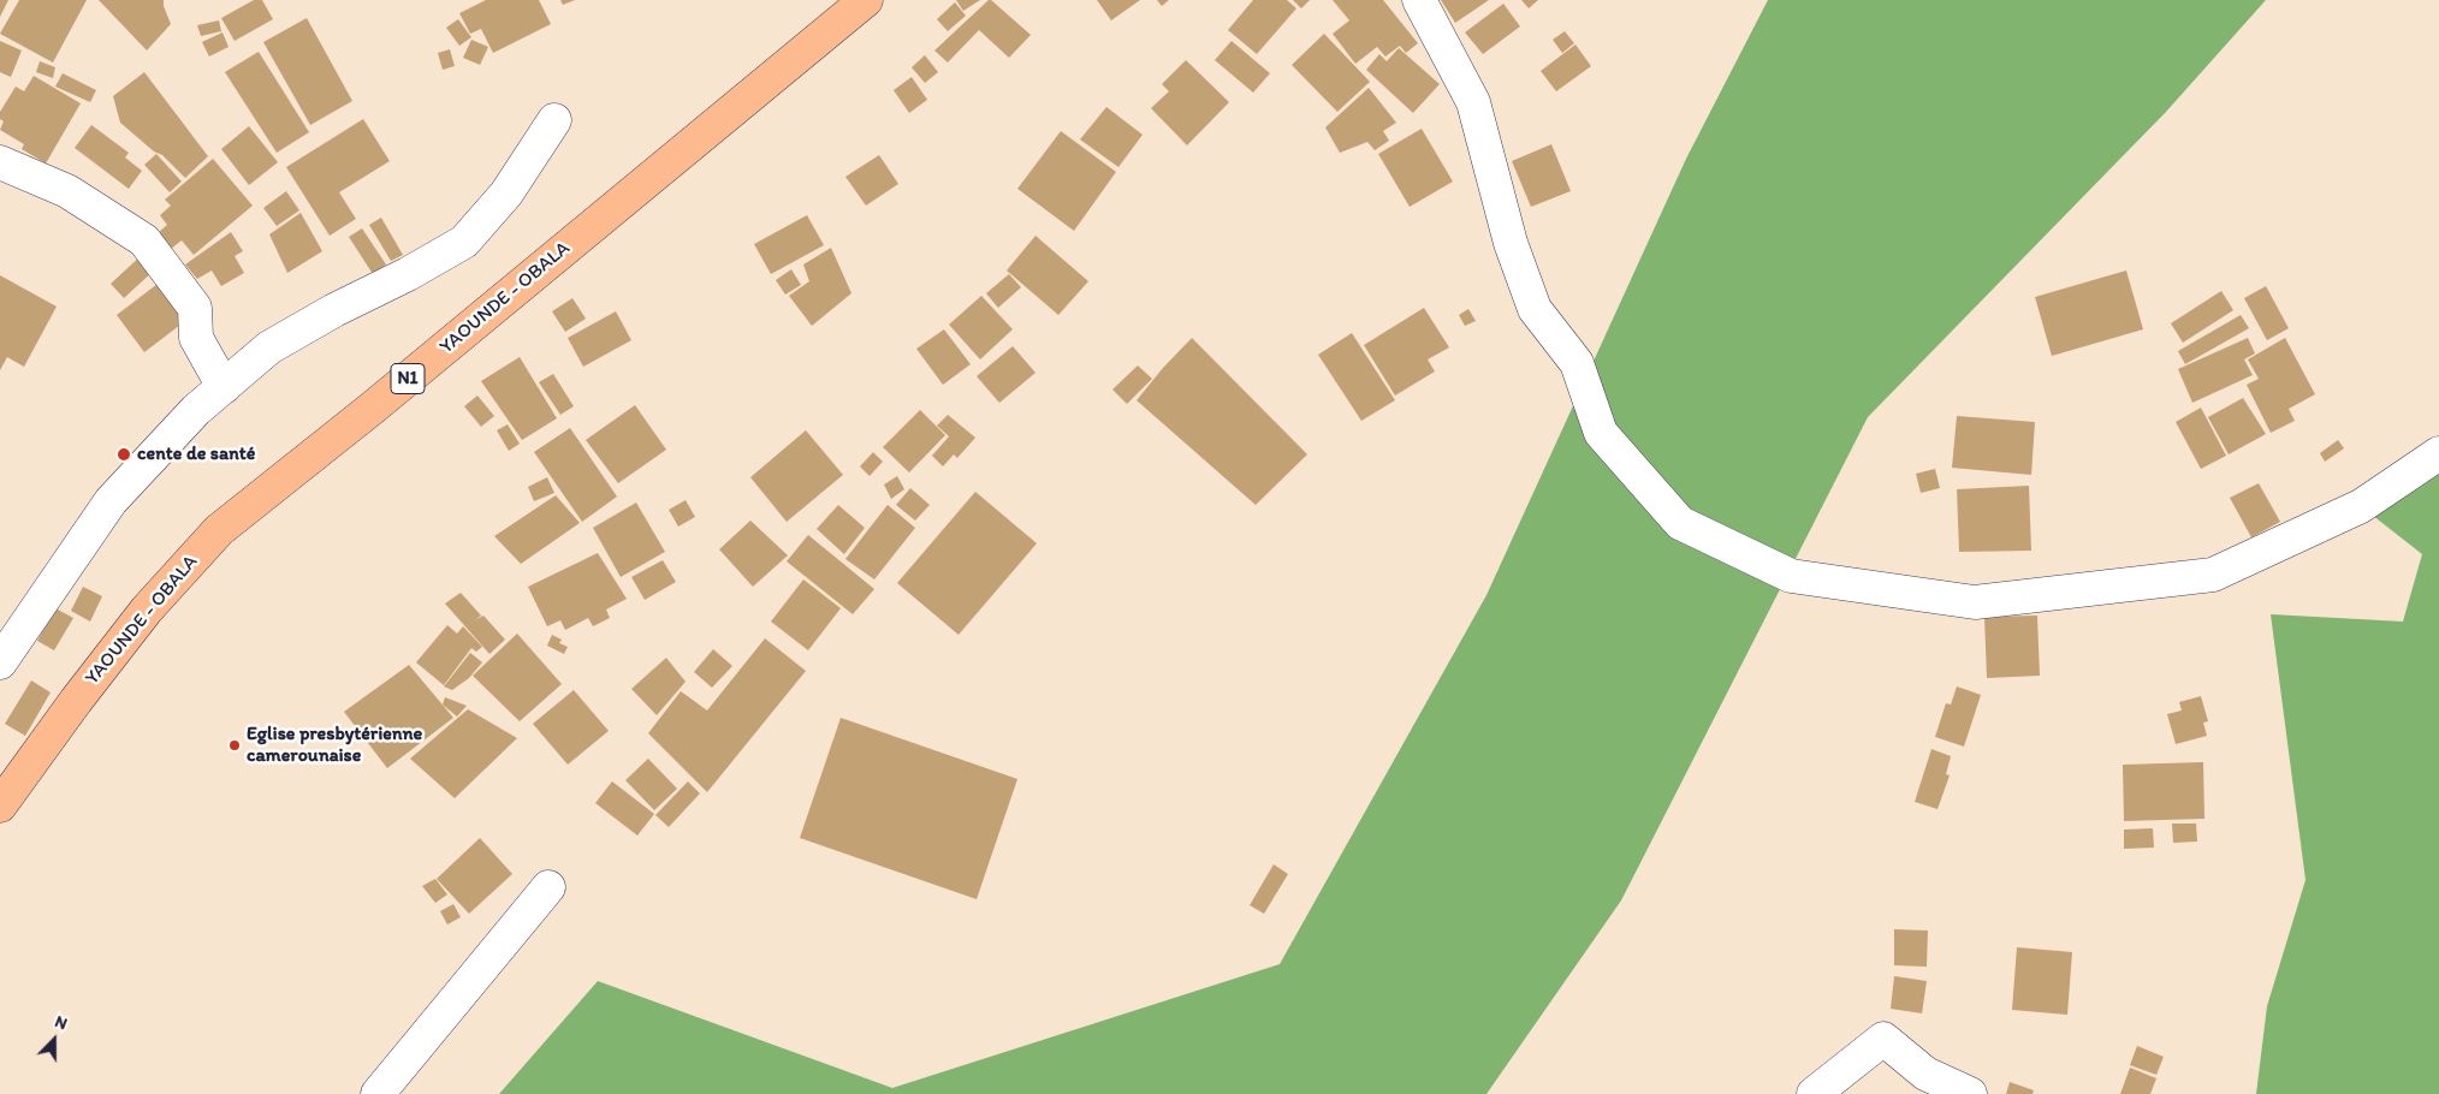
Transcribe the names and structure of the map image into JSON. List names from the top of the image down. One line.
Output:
{"streets":{"highway":["YAOUNDE - OBALA","N1"]},"places":["cente de santé","Eglise presbytérienne camerounaise"],"north":"top"}
